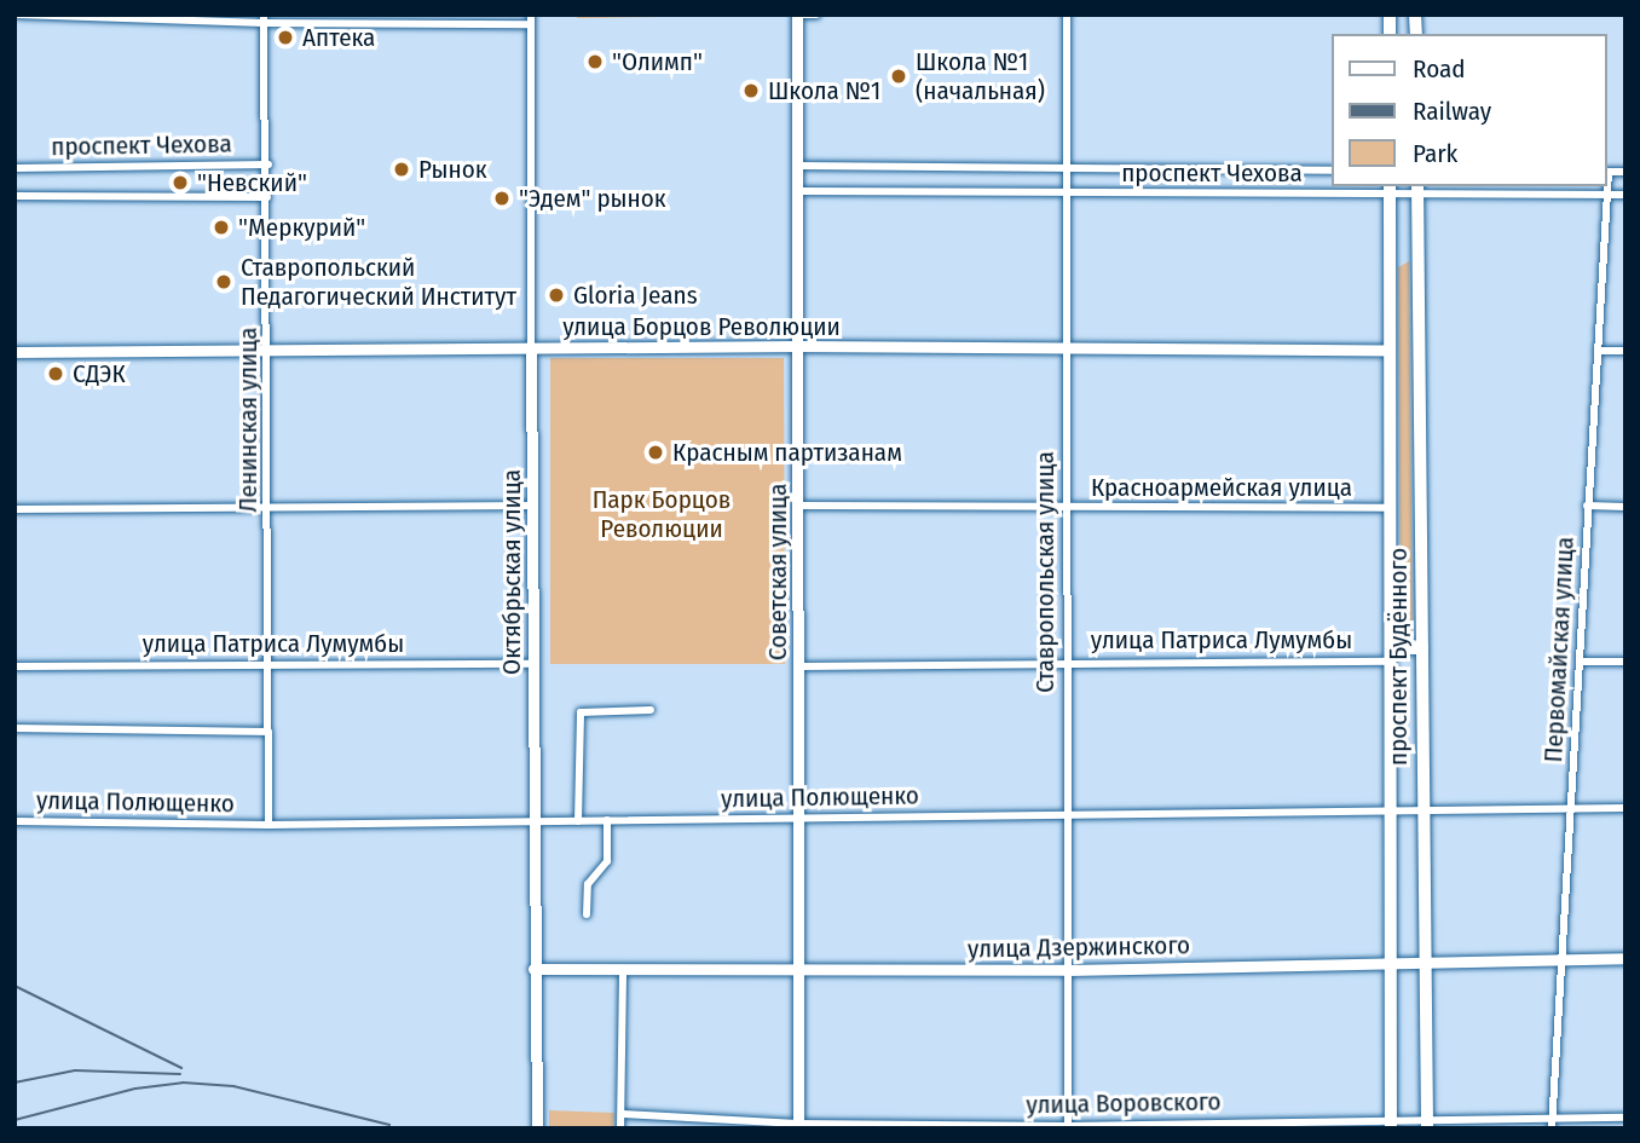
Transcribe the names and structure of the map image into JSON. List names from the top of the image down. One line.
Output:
{"streets":{"main road":["проспект Будённого"],"street":["проспект Чехова","улица Борцов Революции","Ленинская улица","Красноармейская улица","Октябрьская улица","Советская улица","Ставропольская улица","улица Патриса Лумумбы","Первомайская улица","улица Полющенко","улица Дзержинского","улица Воровского"]},"crossings":[["проспект Чехова","Ленинская улица"],["проспект Чехова","Советская улица"],["проспект Чехова","Ставропольская улица"],["проспект Чехова","Первомайская улица"],["проспект Чехова","проспект Будённого"],["улица Борцов Революции","Ленинская улица"],["улица Борцов Революции","Октябрьская улица"],["улица Борцов Революции","Советская улица"],["улица Борцов Революции","Ставропольская улица"],["улица Борцов Революции","проспект Будённого"],["Ленинская улица","улица Патриса Лумумбы"],["Ленинская улица","улица Полющенко"],["Красноармейская улица","Советская улица"],["Красноармейская улица","Ставропольская улица"],["Красноармейская улица","проспект Будённого"],["Октябрьская улица","улица Патриса Лумумбы"],["Октябрьская улица","улица Полющенко"],["Октябрьская улица","улица Дзержинского"],["Советская улица","улица Патриса Лумумбы"],["Советская улица","улица Полющенко"],["Советская улица","улица Дзержинского"],["Советская улица","улица Воровского"],["Ставропольская улица","улица Патриса Лумумбы"],["Ставропольская улица","улица Полющенко"],["Ставропольская улица","улица Дзержинского"],["Ставропольская улица","улица Воровского"],["улица Патриса Лумумбы","проспект Будённого"],["Первомайская улица","улица Полющенко"],["Первомайская улица","улица Дзержинского"],["Первомайская улица","улица Воровского"],["проспект Будённого","улица Полющенко"],["проспект Будённого","улица Дзержинского"],["проспект Будённого","улица Воровского"]],"parks":["Парк Борцов Революции"],"places":["Аптека","\"Олимп\"","Школа №1 (начальная)","Школа №1","Рынок","\"Невский\"","\"Эдем\" рынок","\"Меркурий\"","Ставропольский Педагогический Институт","Gloria Jeans","СДЭК","Красным партизанам"],"legend":["Road","Railway","Park"]}
